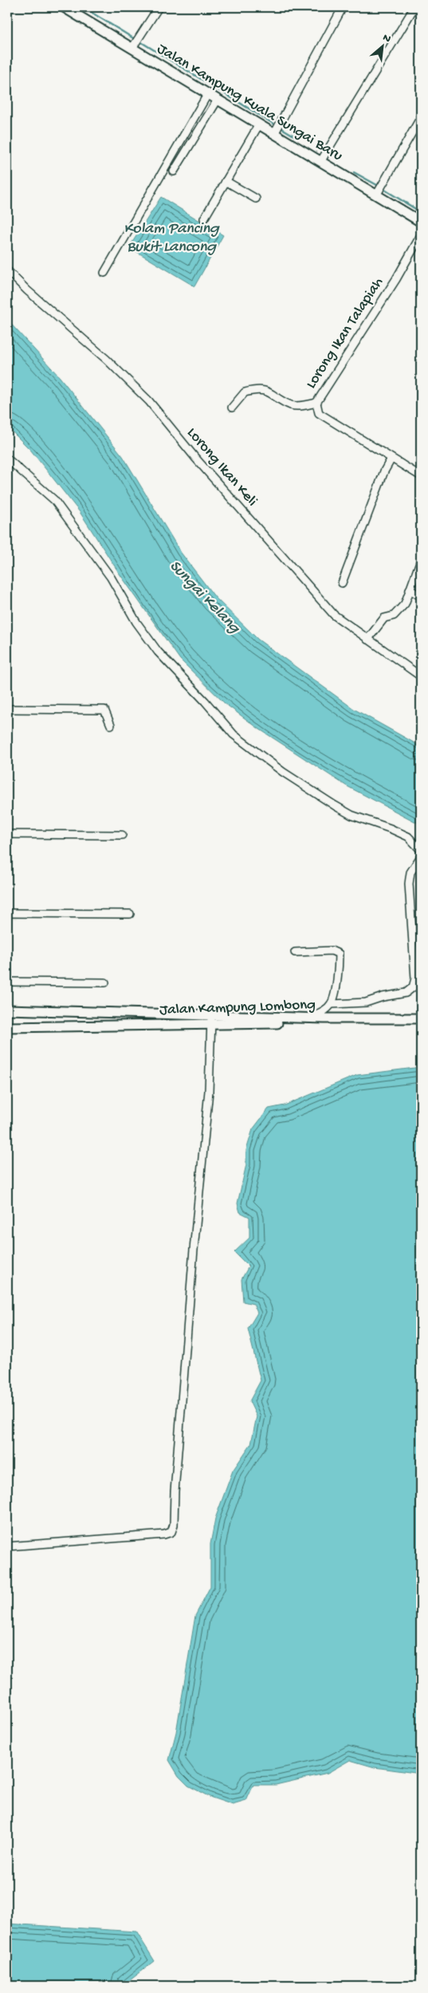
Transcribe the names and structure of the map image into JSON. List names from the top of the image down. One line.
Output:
{"streets":{"street":["Jalan Kampung Kuala Sungai Baru","Lorong Ikan Talapiah","Lorong Ikan Keli","Jalan Kampung Lombong"]},"water":["Kolam Pancing Bukit Lancong","Sungai Kelang"],"north":"top right"}
